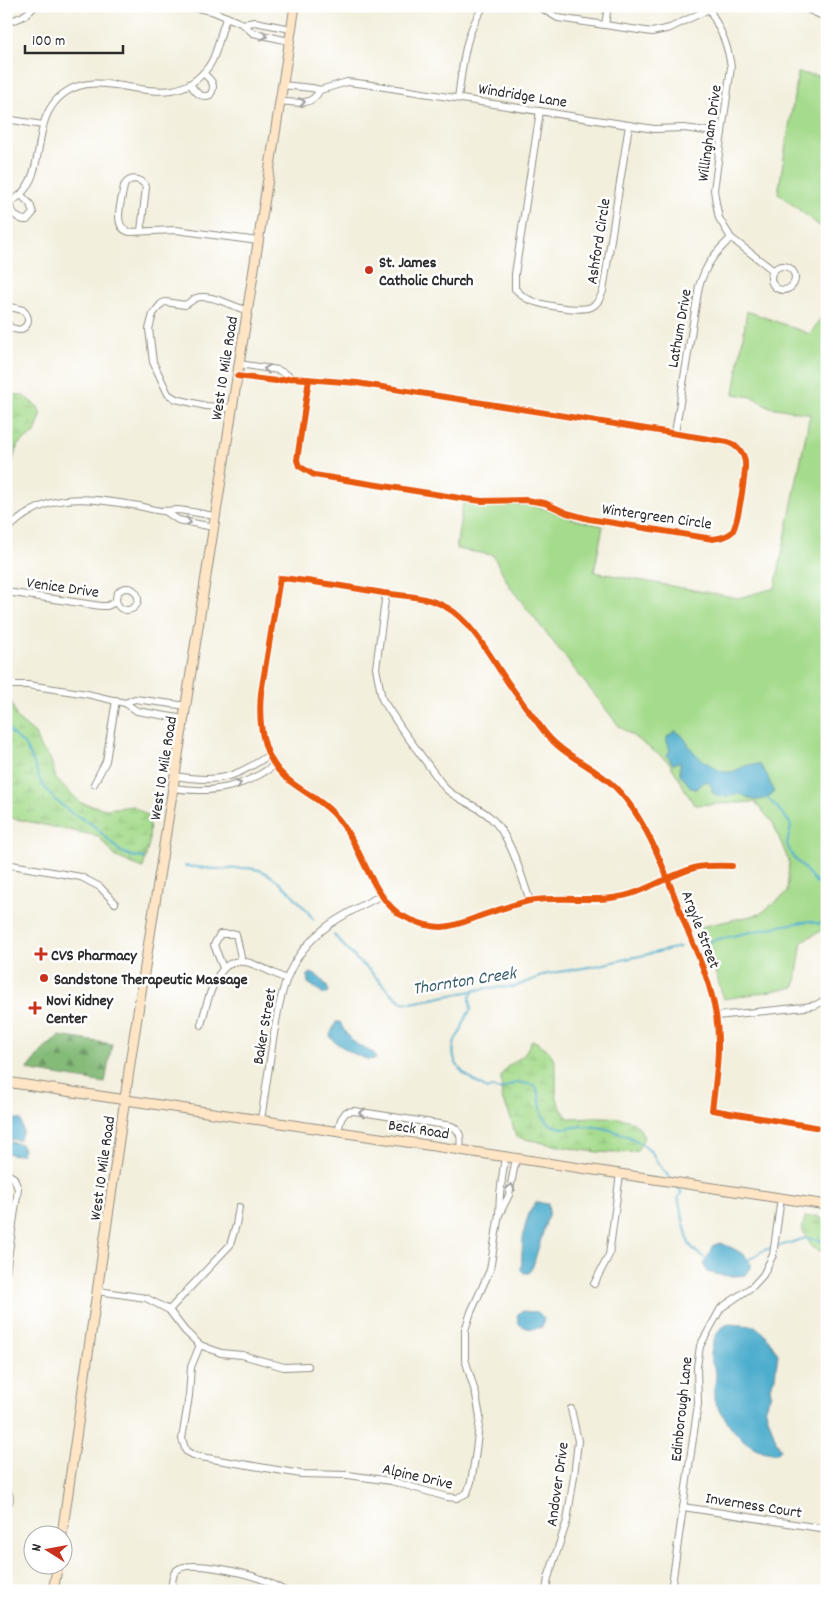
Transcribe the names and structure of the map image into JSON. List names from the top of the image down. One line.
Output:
{"streets":{"main road":["West 10 Mile Road","Beck Road"],"street":["Windridge Lane","Willingham Drive","Ashford Circle","Lathum Drive","Wintergreen Circle","Venice Drive","Argyle Street","Baker Street","Edinborough Lane","Alpine Drive","Andover Drive","Inverness Court"]},"crossings":[["Windridge Lane","Willingham Drive"],["Windridge Lane","Ashford Circle"],["Windridge Lane","West 10 Mile Road"],["Willingham Drive","Lathum Drive"],["Lathum Drive","Wintergreen Circle"],["West 10 Mile Road","Wintergreen Circle"],["West 10 Mile Road","Beck Road"],["Baker Street","Beck Road"],["Beck Road","Edinborough Lane"],["Beck Road","Alpine Drive"],["Edinborough Lane","Inverness Court"]],"water":["Thornton Creek"],"places":{"other":["St. James Catholic Church","Sandstone Therapeutic Massage"],"health":["CVS Pharmacy","Novi Kidney Center"]},"scale_bar":"100 m","north":"left"}
